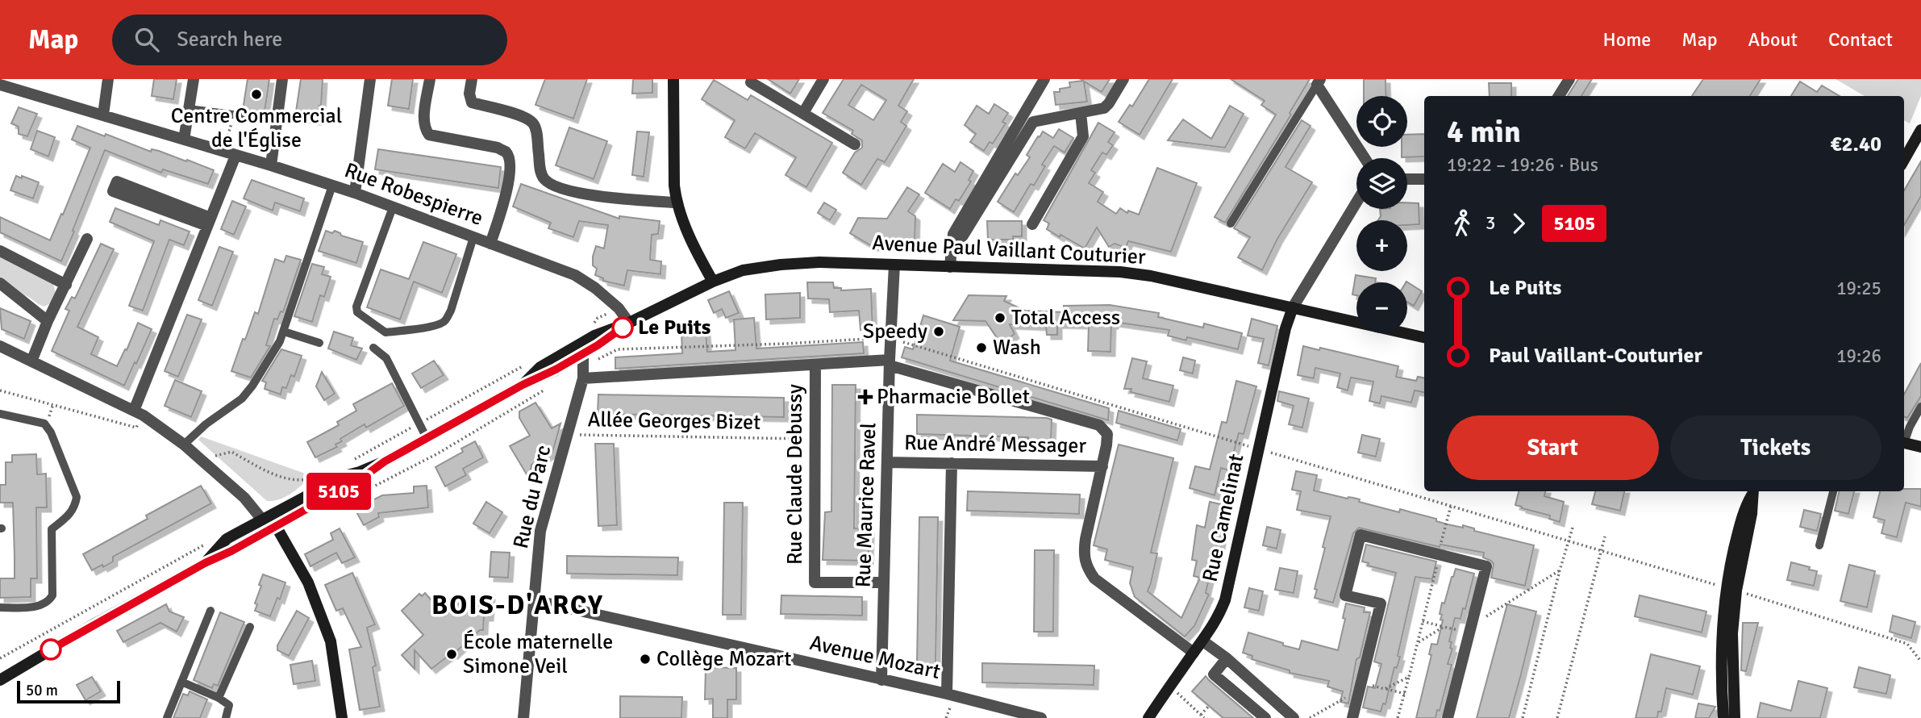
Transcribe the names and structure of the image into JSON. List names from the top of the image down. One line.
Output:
{"streets":{"street":["Rue Robespierre","Avenue Paul Vaillant Couturier","Rue André Messager","Rue Claude Debussy","Rue du Parc","Rue Maurice Ravel","Rue Camelinat","Avenue Mozart"],"path":["Allée Georges Bizet"]},"crossings":[["Rue Robespierre","Avenue Paul Vaillant Couturier"],["Avenue Paul Vaillant Couturier","Rue du Parc"],["Avenue Paul Vaillant Couturier","Rue Maurice Ravel"],["Avenue Paul Vaillant Couturier","Rue Camelinat"],["Allée Georges Bizet","Rue Claude Debussy"],["Allée Georges Bizet","Rue du Parc"],["Rue André Messager","Rue Maurice Ravel"],["Rue Claude Debussy","Rue Maurice Ravel"],["Rue du Parc","Avenue Mozart"],["Rue Maurice Ravel","Avenue Mozart"]],"districts":["BOIS-D'ARCY"],"places":{"other":["Centre Commercial de l'Église","Total Access","Le Puits","Speedy","Wash","École maternelle Simone Veil","Collège Mozart"],"health":["Pharmacie Bollet"]},"lines":["bus line 5105"],"scale_bar":"50 m","page":{"header":"Map","search":"Search here","nav":["Home","Map","About","Contact"],"on_map":"5105","map_buttons":["+","−"],"heading":["4 min","19:22 – 19:26 · Bus","€2.40"],"legs":["3","5105"],"list":[{"name":"Le Puits","value":"19:25"},{"name":"Paul Vaillant-Couturier","value":"19:26"}],"buttons":["Start","Tickets"],"scale":"50 m"}}
